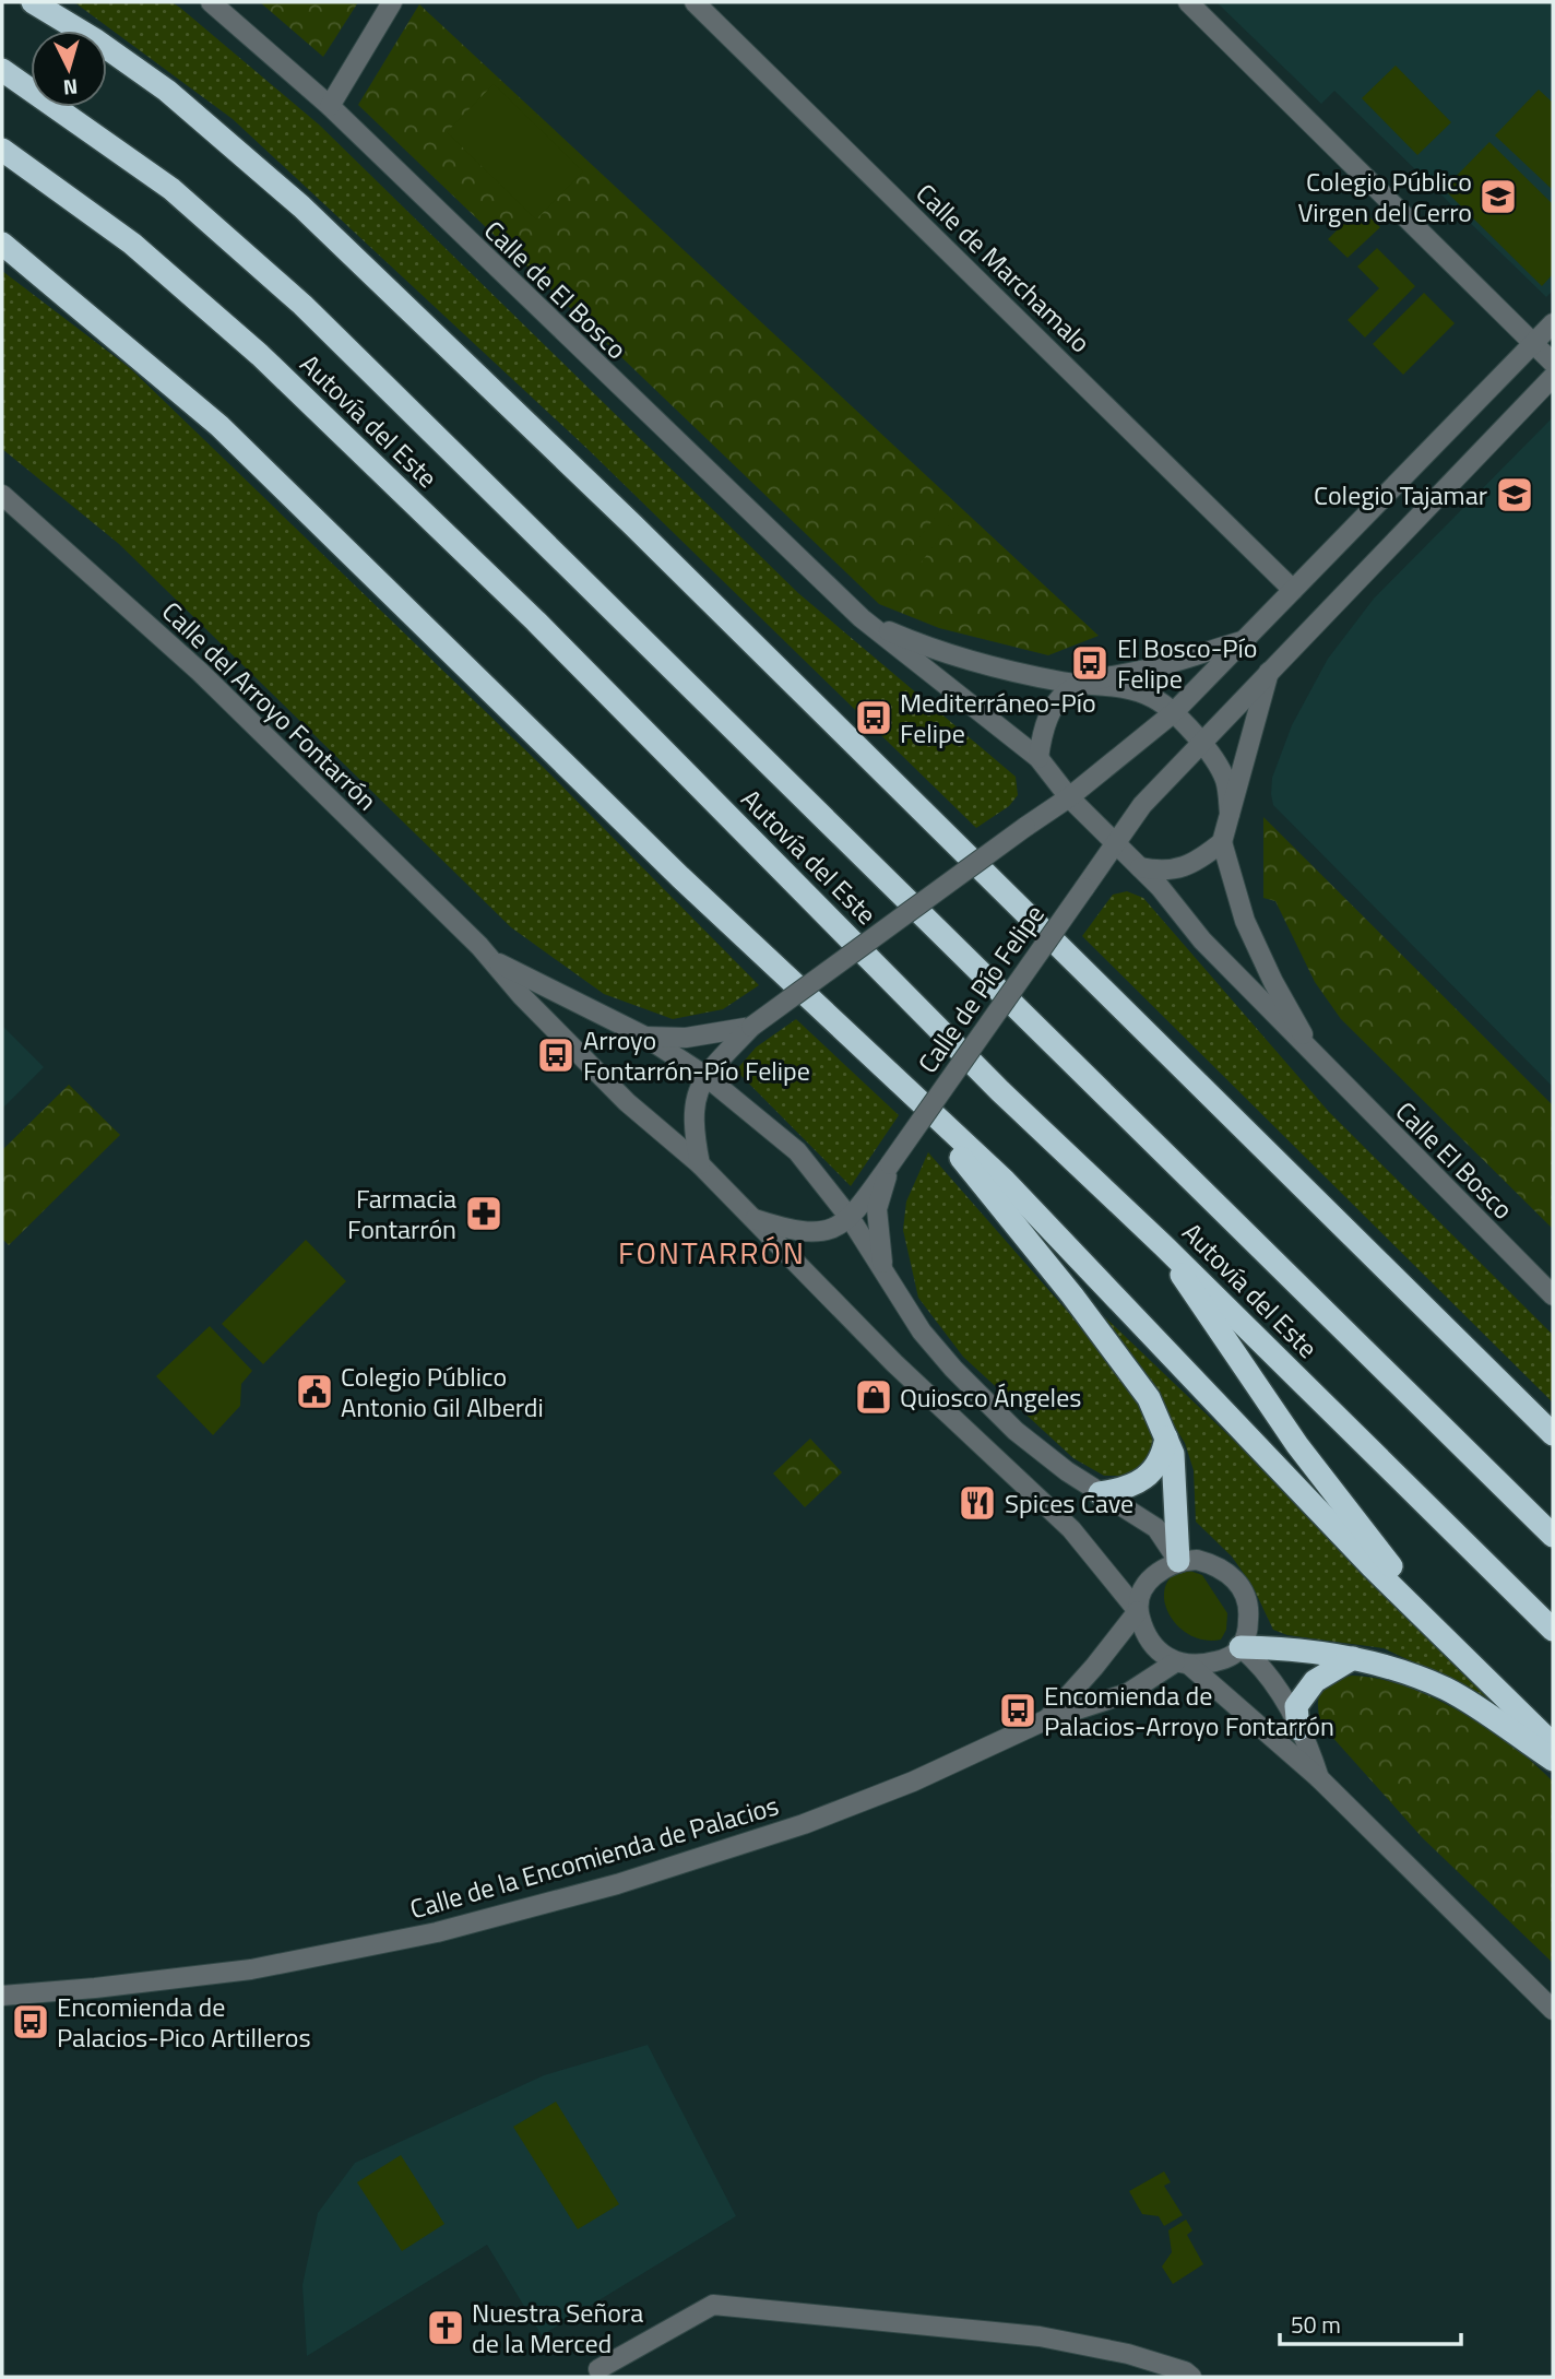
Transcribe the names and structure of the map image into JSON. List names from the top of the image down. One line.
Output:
{"streets":{"highway":["Autovía del Este"],"street":["Calle de Marchamalo","Calle de El Bosco","Calle del Arroyo Fontarrón","Calle de Pío Felipe","Calle El Bosco","Calle de la Encomienda de Palacios"]},"crossings":[["Calle de El Bosco","Calle de Pío Felipe"],["Calle del Arroyo Fontarrón","Calle de la Encomienda de Palacios"],["Calle de Pío Felipe","Calle El Bosco"]],"districts":["FONTARRÓN"],"places":{"school or university":["Colegio Público Virgen del Cerro","Colegio Tajamar"],"bus stop":["El Bosco-Pío Felipe","Mediterráneo-Pío Felipe","Arroyo Fontarrón-Pío Felipe","Encomienda de Palacios-Arroyo Fontarrón","Encomienda de Palacios-Pico Artilleros"],"pharmacy":["Farmacia Fontarrón"],"public building":["Colegio Público Antonio Gil Alberdi"],"shop":["Quiosco Ángeles"],"restaurant":["Spices Cave"],"church":["Nuestra Señora de la Merced"]},"scale_bar":"50 m","north":"bottom"}
